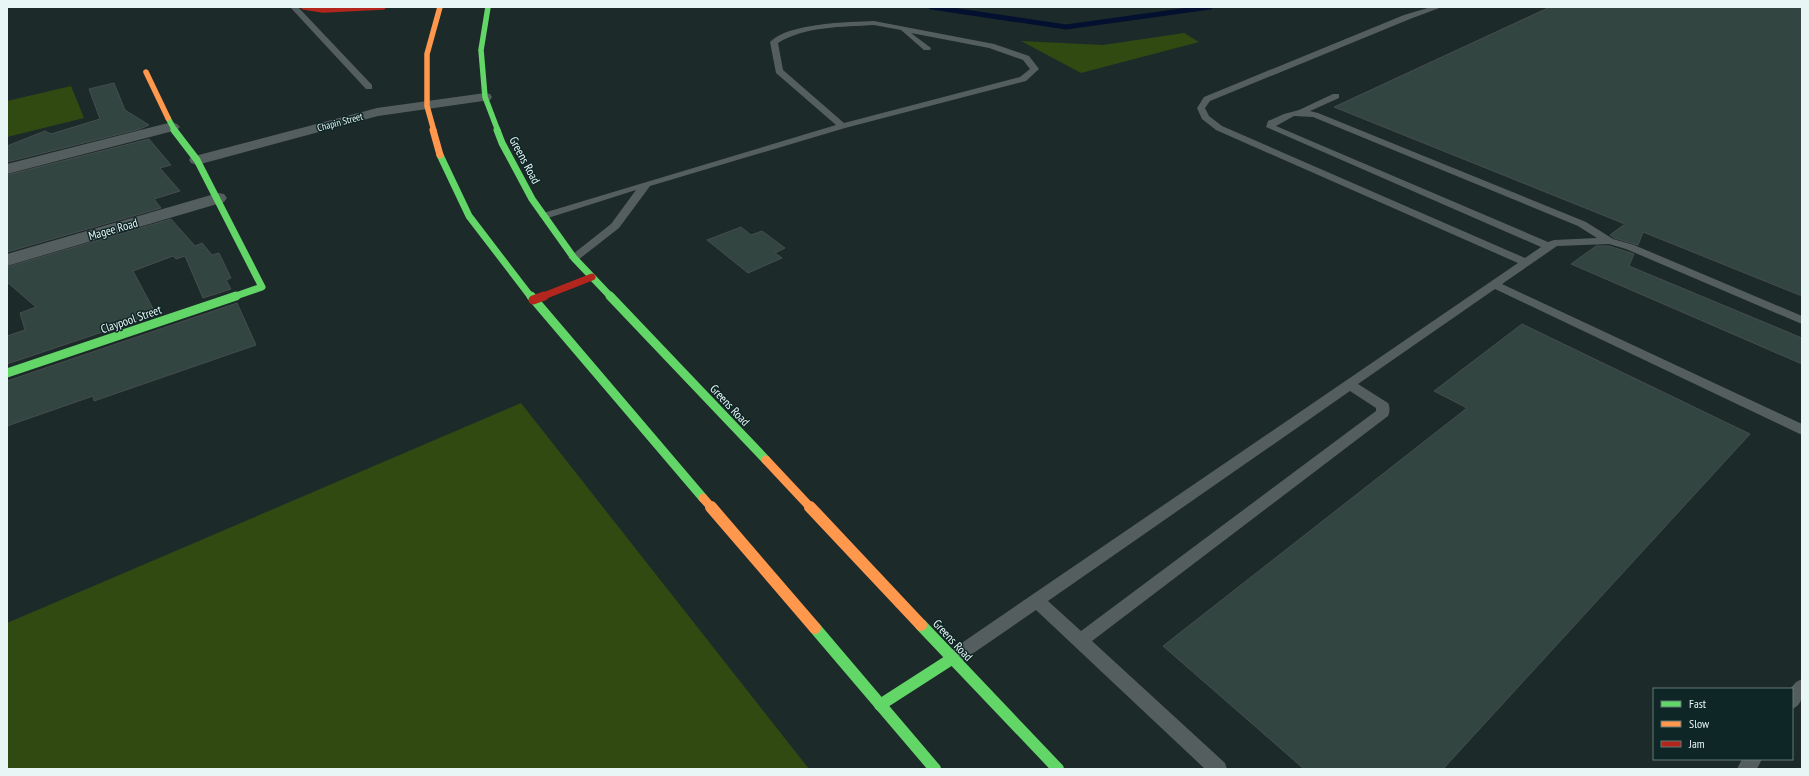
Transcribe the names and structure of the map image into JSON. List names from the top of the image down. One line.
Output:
{"streets":{"main road":["Greens Road","Claypool Street"],"street":["Chapin Street","Magee Road"]},"crossings":[["Chapin Street","Greens Road"],["Magee Road","Claypool Street"]],"legend":["Fast","Slow","Jam"]}
